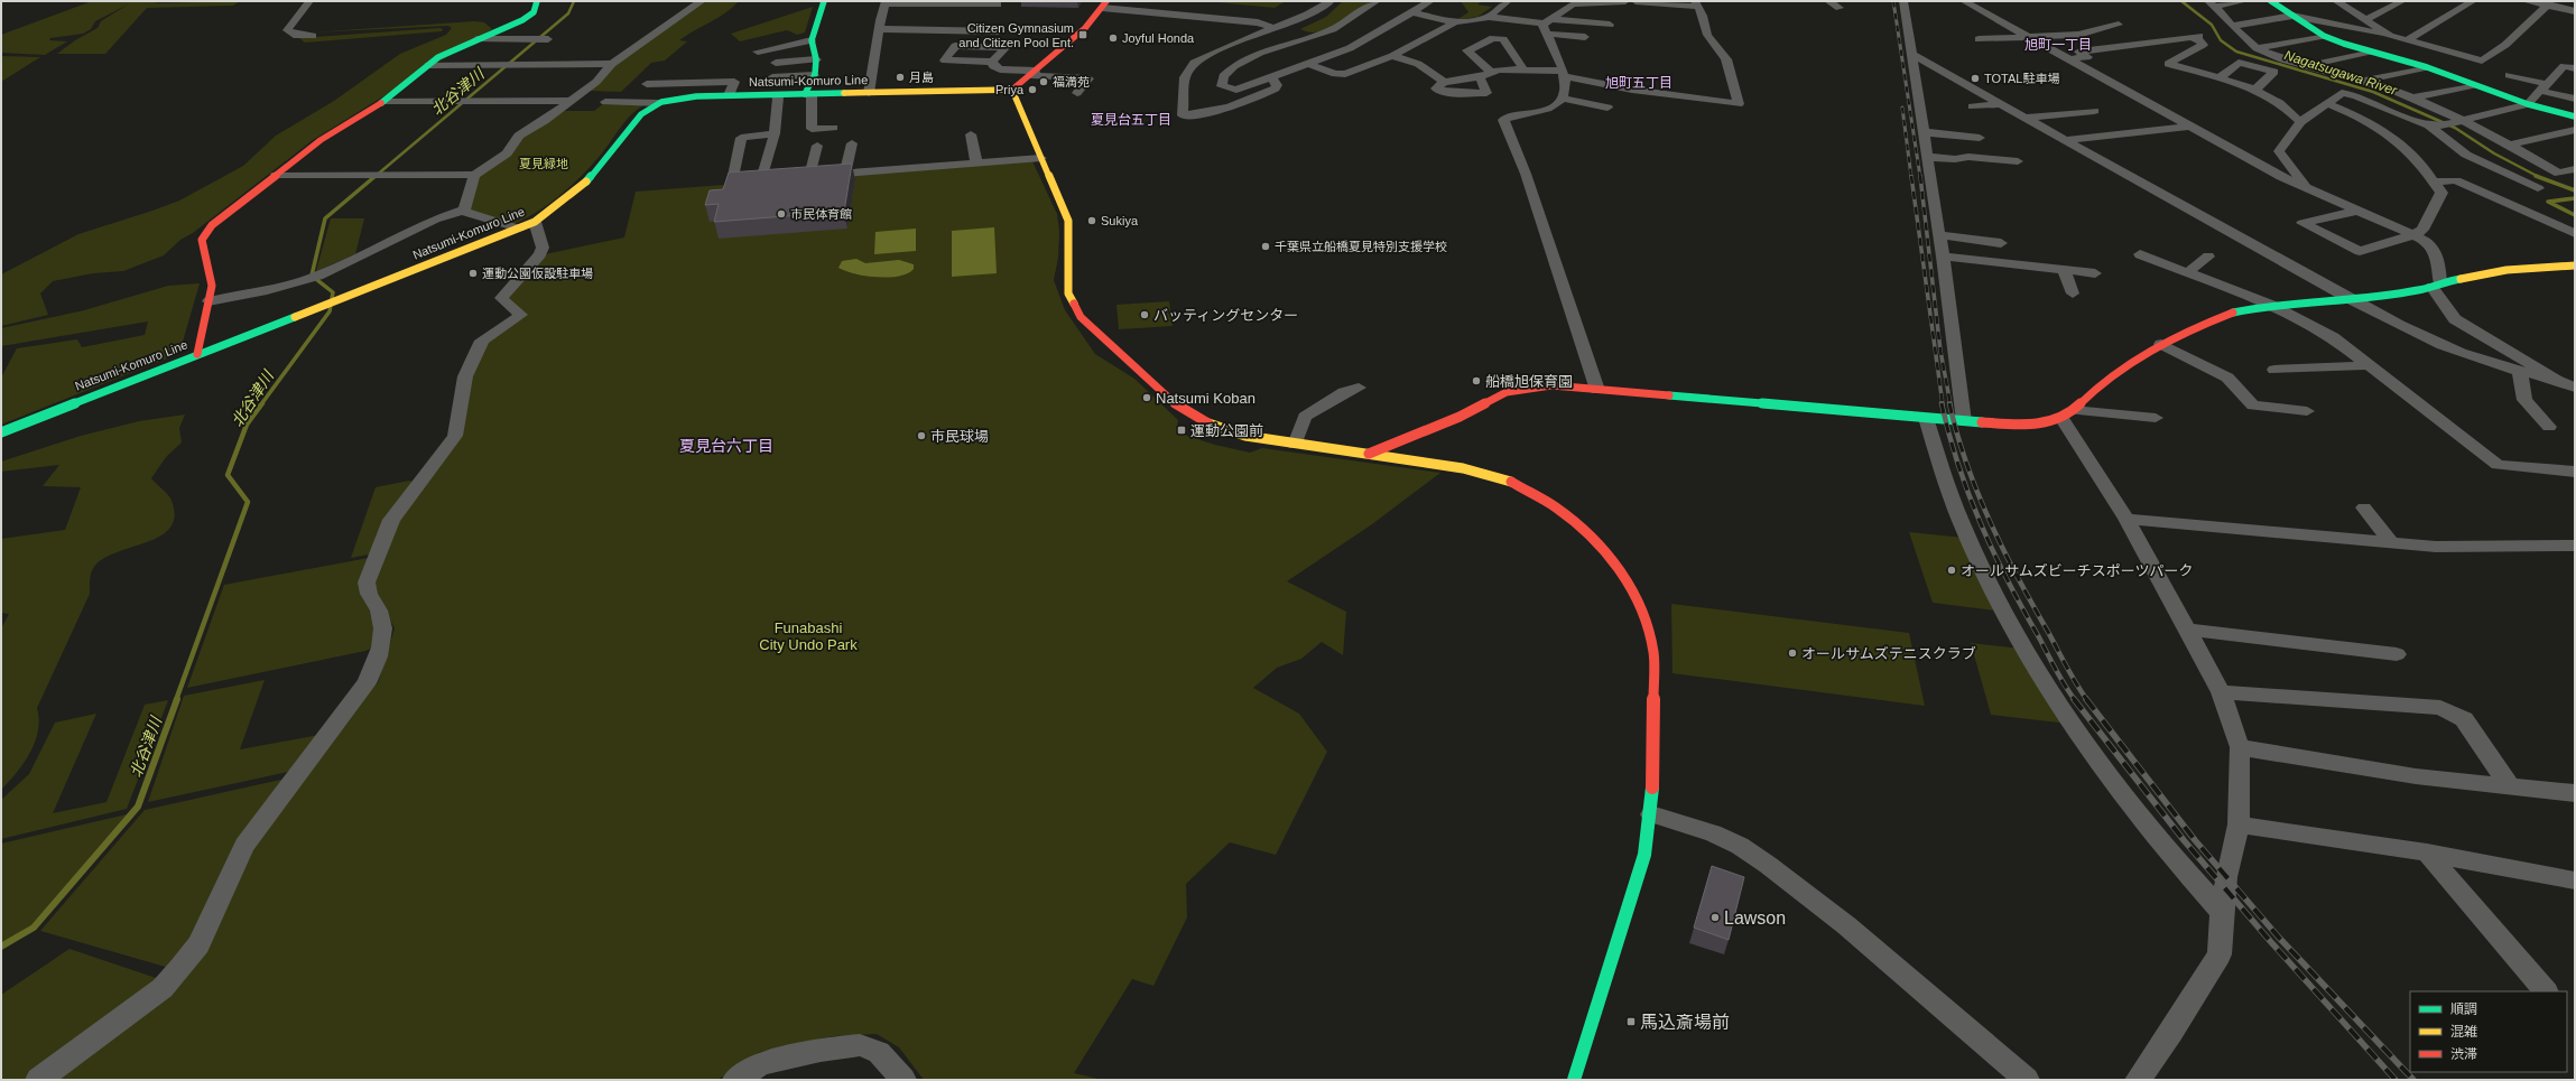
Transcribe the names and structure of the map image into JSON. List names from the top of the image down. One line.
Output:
{"streets":{"street":["Natsumi-Komuro Line"]},"districts":["旭町一丁目","旭町五丁目","夏見台五丁目","夏見台六丁目"],"water":["Nagatsugawa River","北谷津川"],"parks":["夏見緑地","Funabashi City Undo Park"],"places":{"transit":["Citizen Gymnasium and Citizen Pool Ent.","運動公園前","馬込斎場前"],"other":["Joyful Honda","月島","TOTAL駐車場","福満苑","Priya","市民体育館","Sukiya","千葉県立船橋夏見特別支援学校","運動公園仮設駐車場","バッティングセンター","船橋旭保育園","Natsumi Koban","市民球場","オールサムズビーチスポーツパーク","オールサムズテニスクラブ","Lawson"]},"legend":["順調","混雑","渋滞"]}
